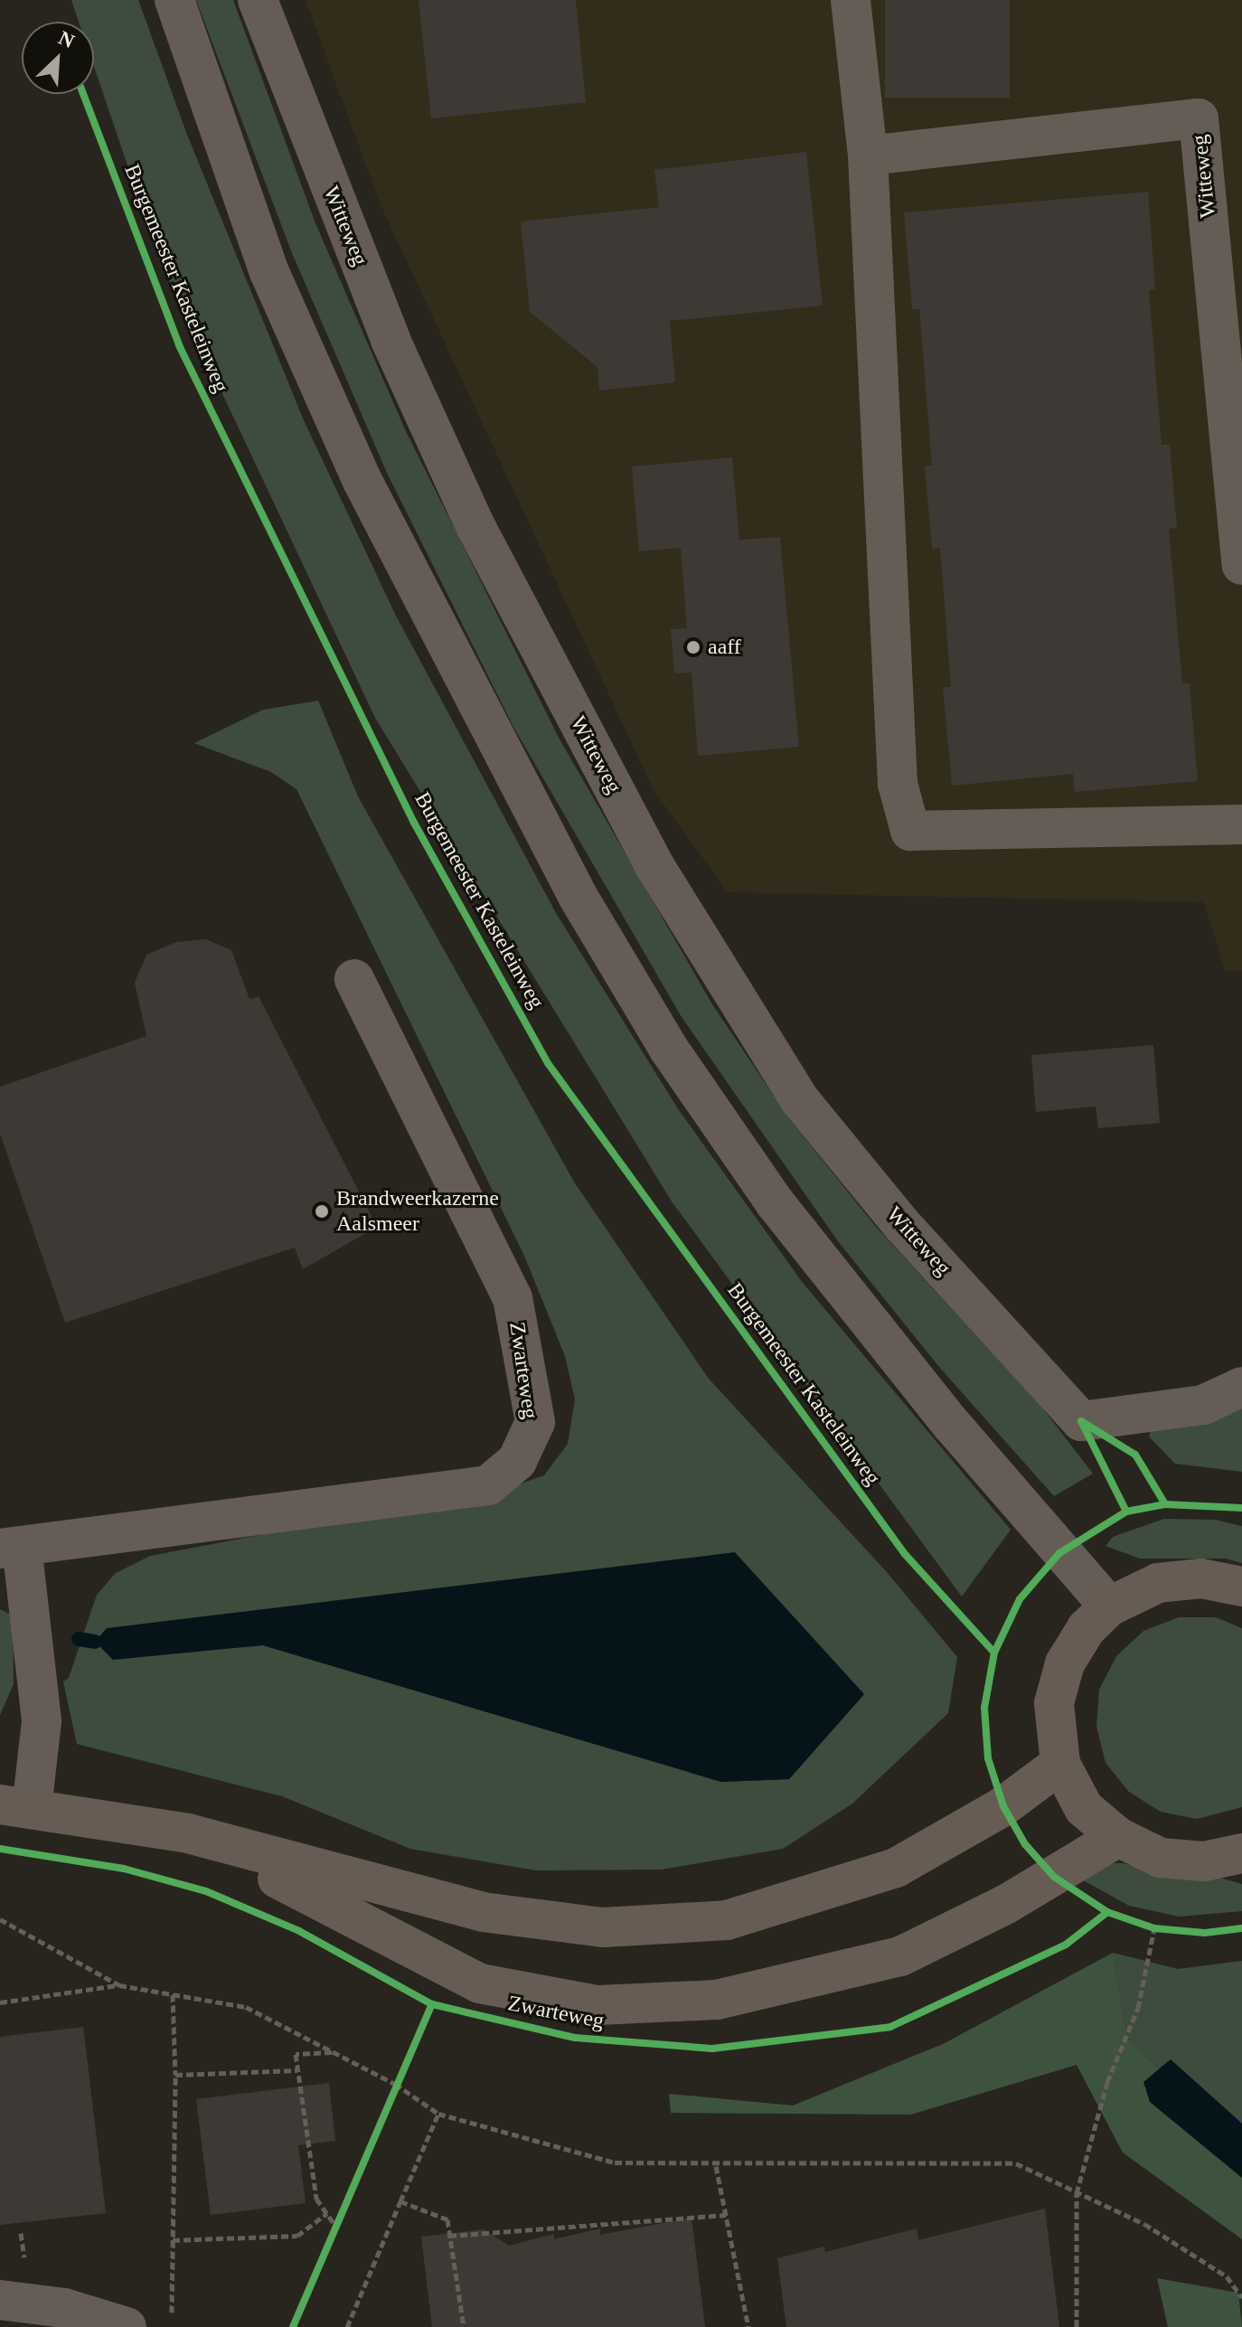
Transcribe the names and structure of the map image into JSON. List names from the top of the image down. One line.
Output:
{"streets":{"main road":["Zwarteweg"],"street":["Witteweg"],"cycle path":["Burgemeester Kasteleinweg"]},"places":["aaff","Brandweerkazerne Aalsmeer"],"north":"top right"}
